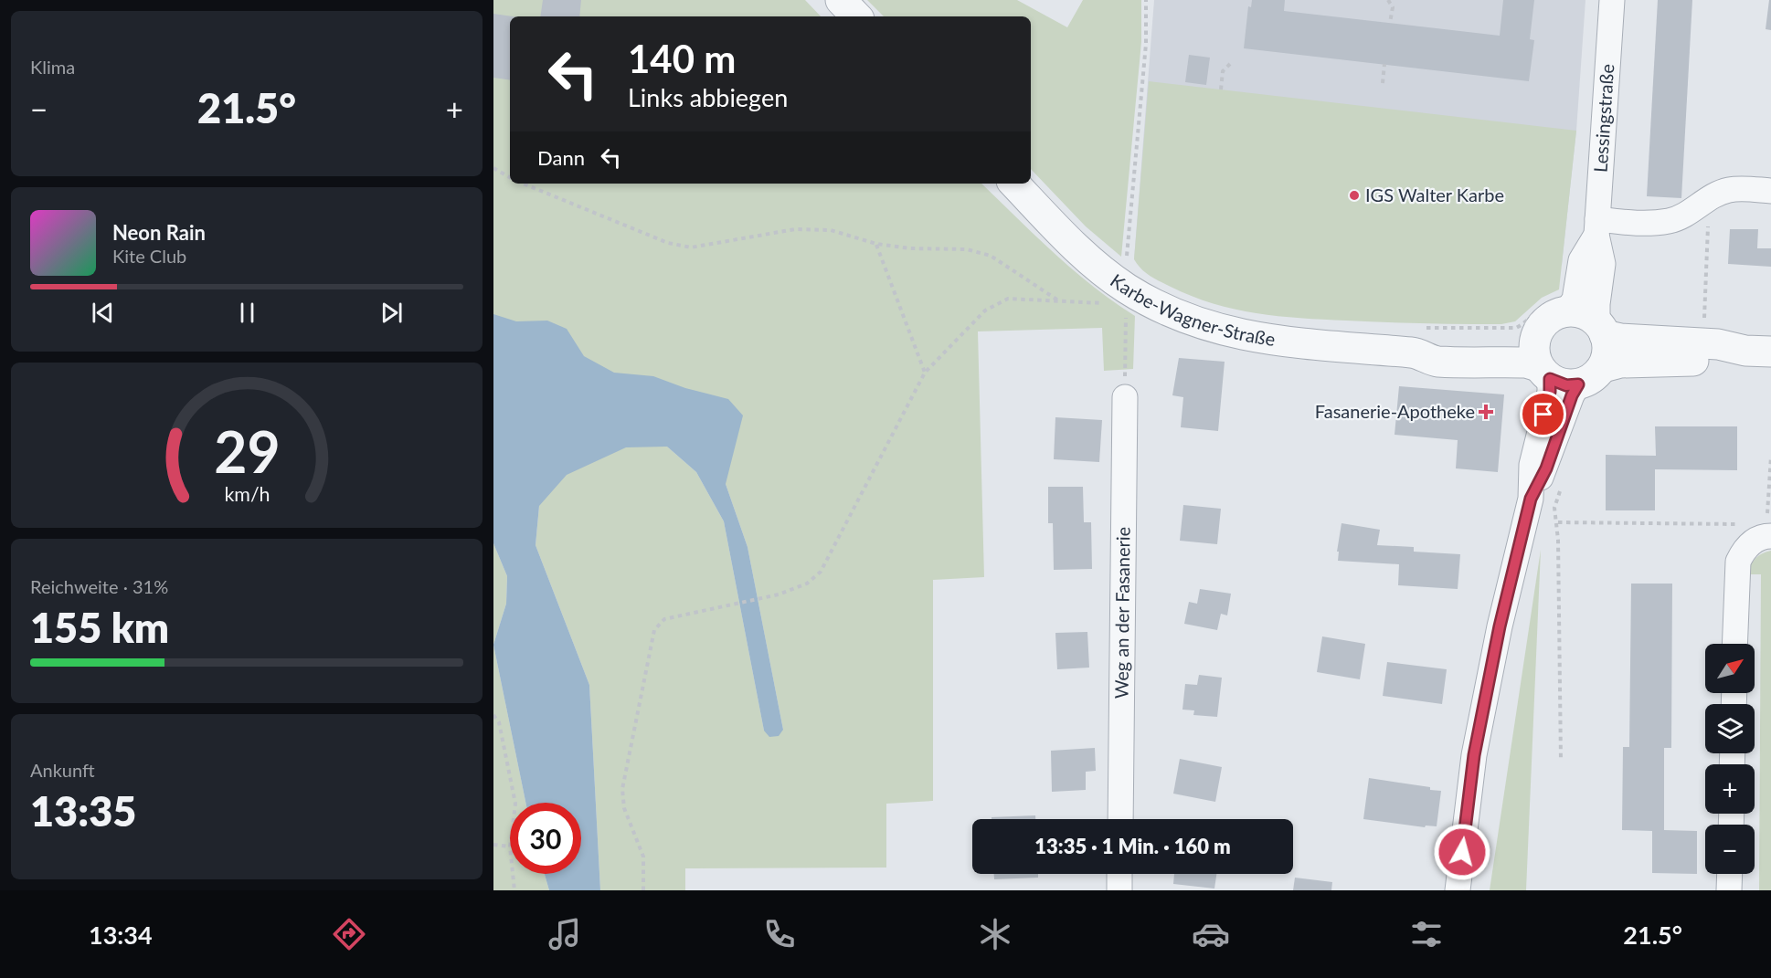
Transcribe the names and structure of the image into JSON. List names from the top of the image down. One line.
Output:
{"streets":{"street":["Lessingstraße","Karbe-Wagner-Straße","Weg an der Fasanerie"]},"crossings":[["Lessingstraße","Karbe-Wagner-Straße"]],"places":{"other":["IGS Walter Karbe"],"health":["Fasanerie-Apotheke"]},"north":"top right","page":{"tile":["Klima",["Reichweite · 31%","155 km"],["Ankunft","13:35"]],"turn":["140 m","Links abbiegen"],"heat":["−","21.5°","+"],"then":"Dann","song":["Neon Rain","Kite Club"],"map_buttons":["+","−"],"limit":"30","trip":"13:35 · 1 Min. · 160 m","tabs":["13:34","21.5°"],"gauge":["29","km/h"]}}
